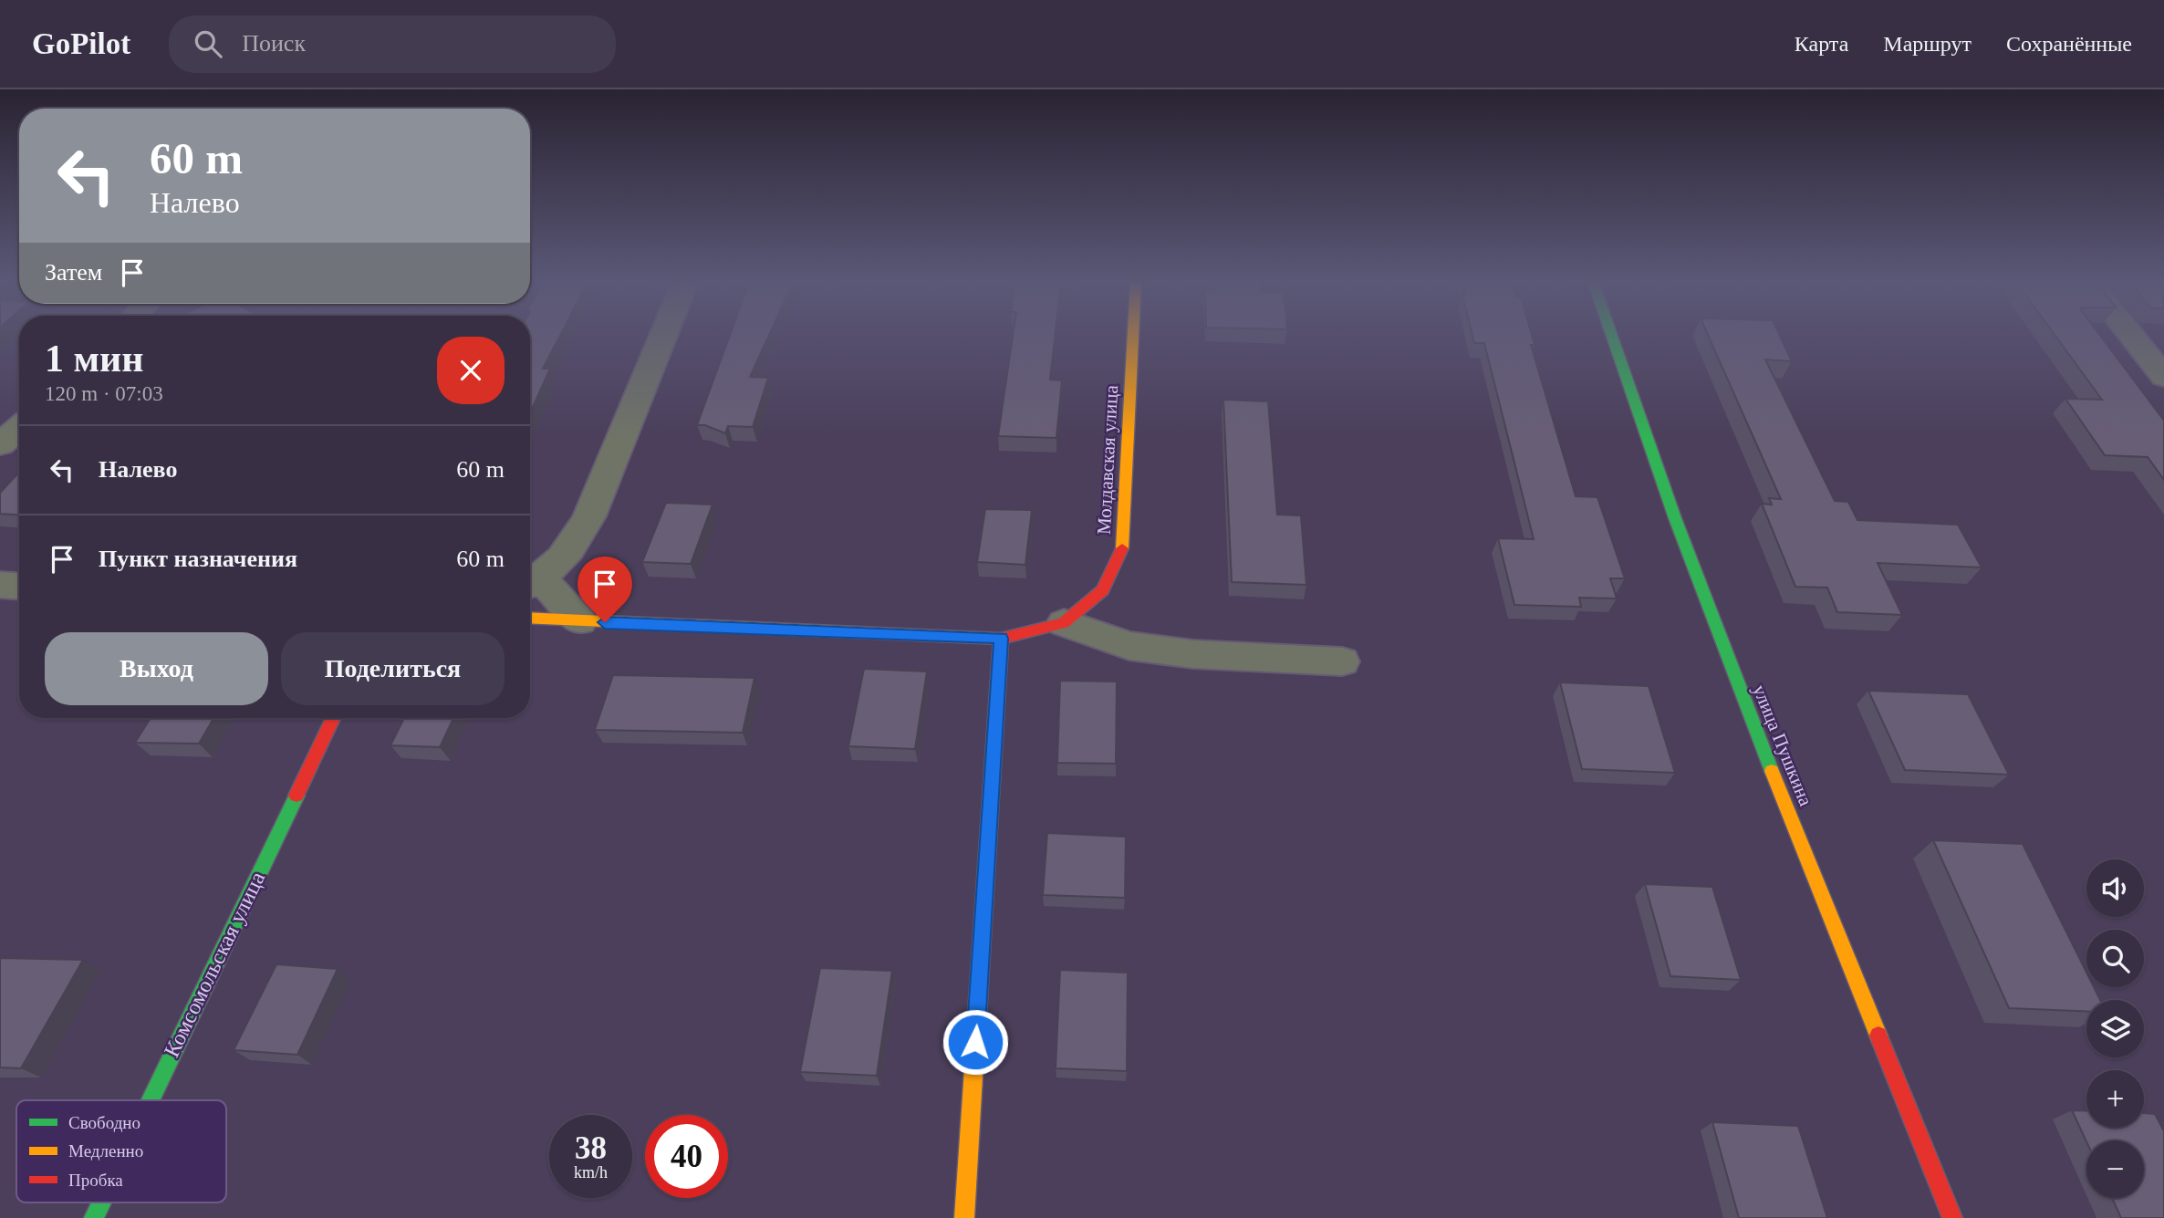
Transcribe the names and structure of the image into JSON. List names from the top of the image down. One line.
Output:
{"streets":{"street":["Молдавская улица","улица Пушкина","Комсомольская улица"]},"legend":["Свободно","Медленно","Пробка"],"page":{"header":"GoPilot","search":"Поиск","nav":["Карта","Маршрут","Сохранённые"],"turn":["60 m","Налево"],"then":"Затем","heading":["1 мин","120 m · 07:03"],"list":[{"name":"Налево","value":"60 m"},{"name":"Пункт назначения","value":"60 m"}],"buttons":["Выход","Поделиться"],"map_buttons":["+","−"],"speed":"38 km/h","limit":"40"}}
